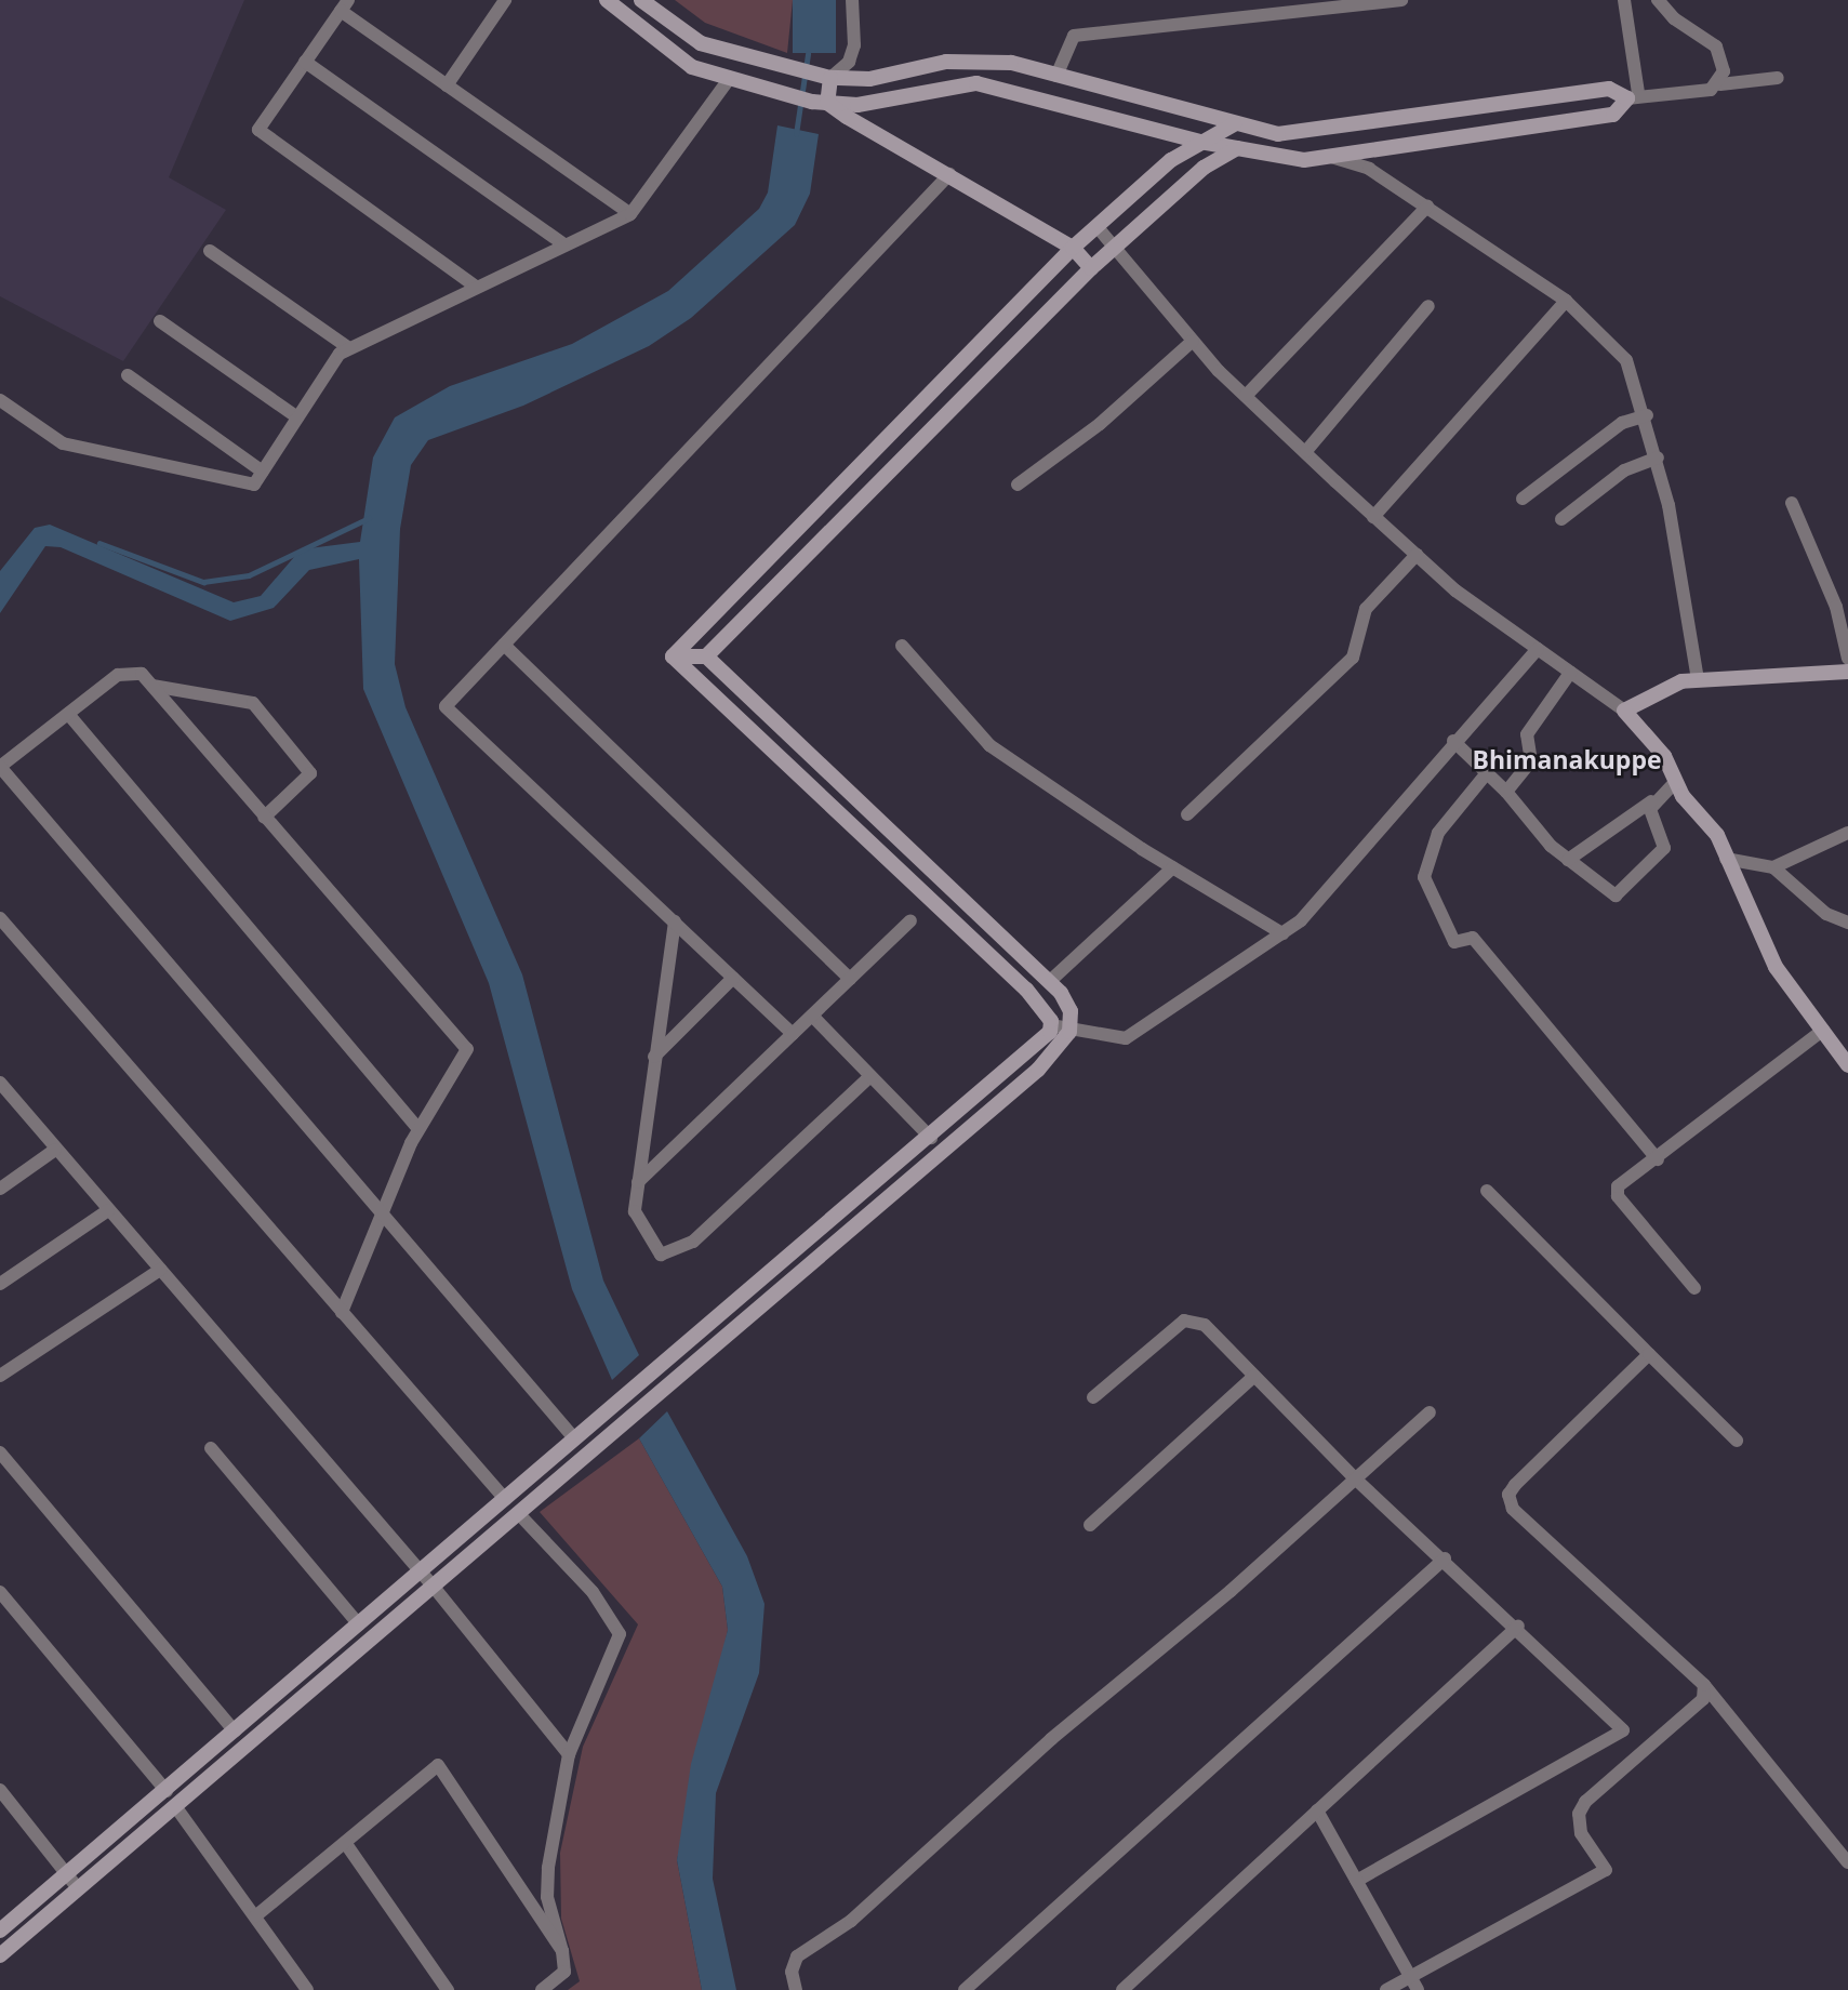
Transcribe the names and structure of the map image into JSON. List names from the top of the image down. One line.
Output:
{"districts":["Bhimanakuppe"]}
